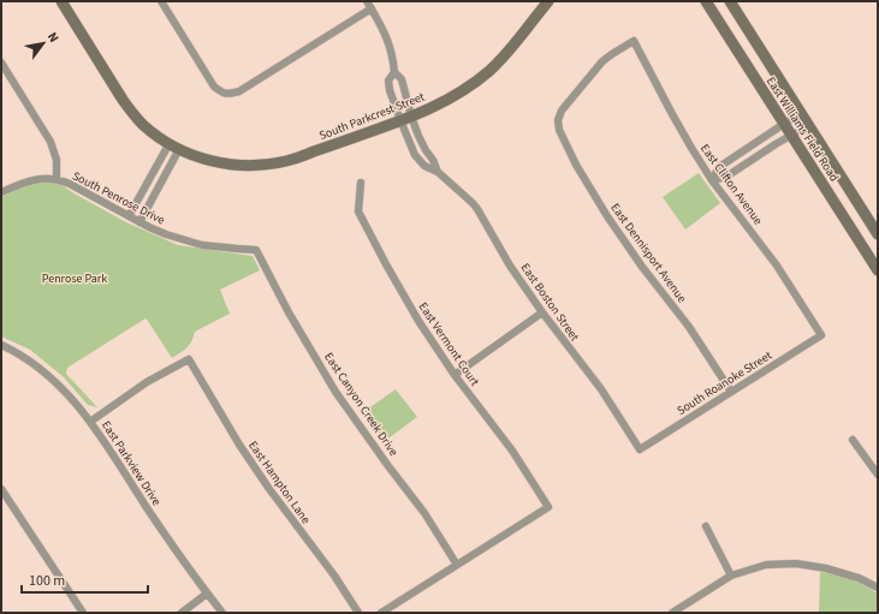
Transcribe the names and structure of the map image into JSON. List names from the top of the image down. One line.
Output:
{"streets":{"main road":["South Parkcrest Street","East Williams Field Road"],"street":["East Clifton Avenue","South Penrose Drive","East Dennisport Avenue","East Boston Street","East Vermont Court","South Roanoke Street","East Canyon Creek Drive","East Parkview Drive","East Hampton Lane"]},"crossings":[["South Parkcrest Street","East Boston Street"],["East Clifton Avenue","East Dennisport Avenue"],["East Clifton Avenue","South Roanoke Street"],["South Penrose Drive","East Canyon Creek Drive"],["East Dennisport Avenue","South Roanoke Street"],["East Boston Street","South Roanoke Street"],["East Vermont Court","East Canyon Creek Drive"],["East Parkview Drive","East Hampton Lane"]],"parks":["Penrose Park"],"scale_bar":"100 m","north":"top right"}
